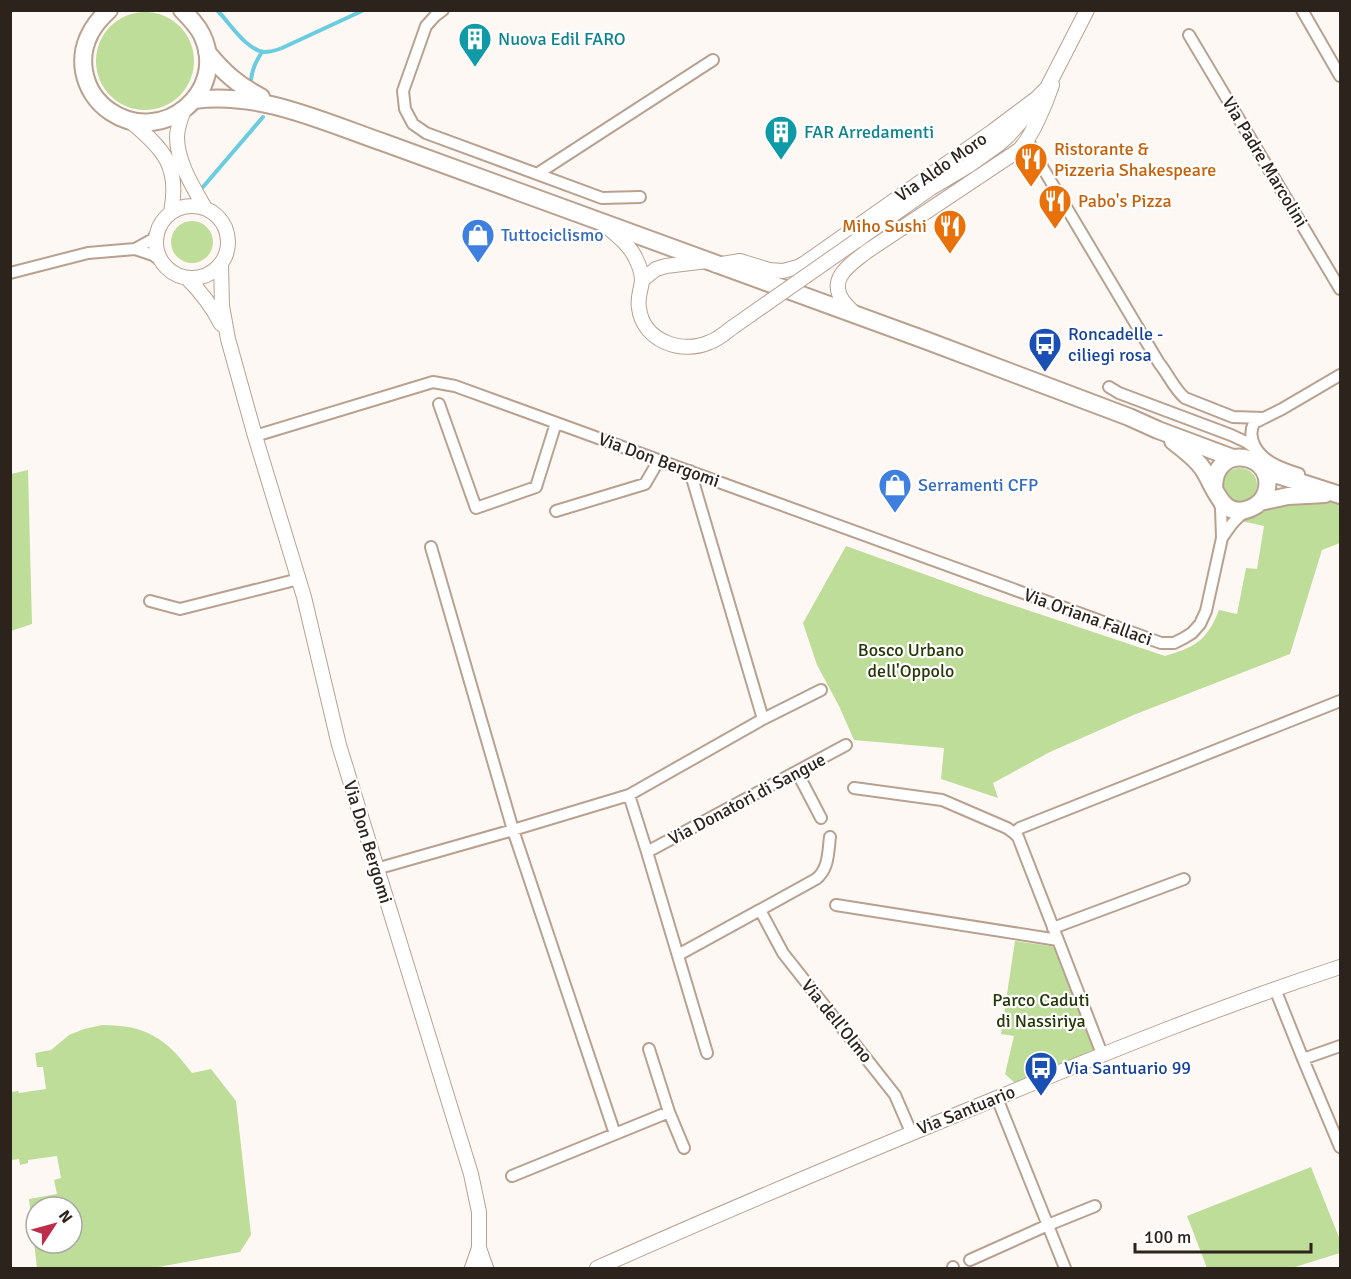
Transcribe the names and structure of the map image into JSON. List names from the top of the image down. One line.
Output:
{"streets":{"street":["Via Padre Marcolini","Via Aldo Moro","Via Don Bergomi","Via Oriana Fallaci","Via Donatori di Sangue","Via dell'Olmo","Via Santuario"]},"crossings":[["Via Don Bergomi","Via Oriana Fallaci"],["Via dell'Olmo","Via Santuario"]],"parks":["Bosco Urbano dell'Oppolo","Parco Caduti di Nassiriya"],"places":{"building":["Nuova Edil FARO","FAR Arredamenti"],"restaurant":["Ristorante & Pizzeria Shakespeare","Pabo's Pizza","Miho Sushi"],"shop":["Tuttociclismo","Serramenti CFP"],"bus stop":["Roncadelle - ciliegi rosa","Via Santuario 99"]},"scale_bar":"100 m","north":"top right"}
